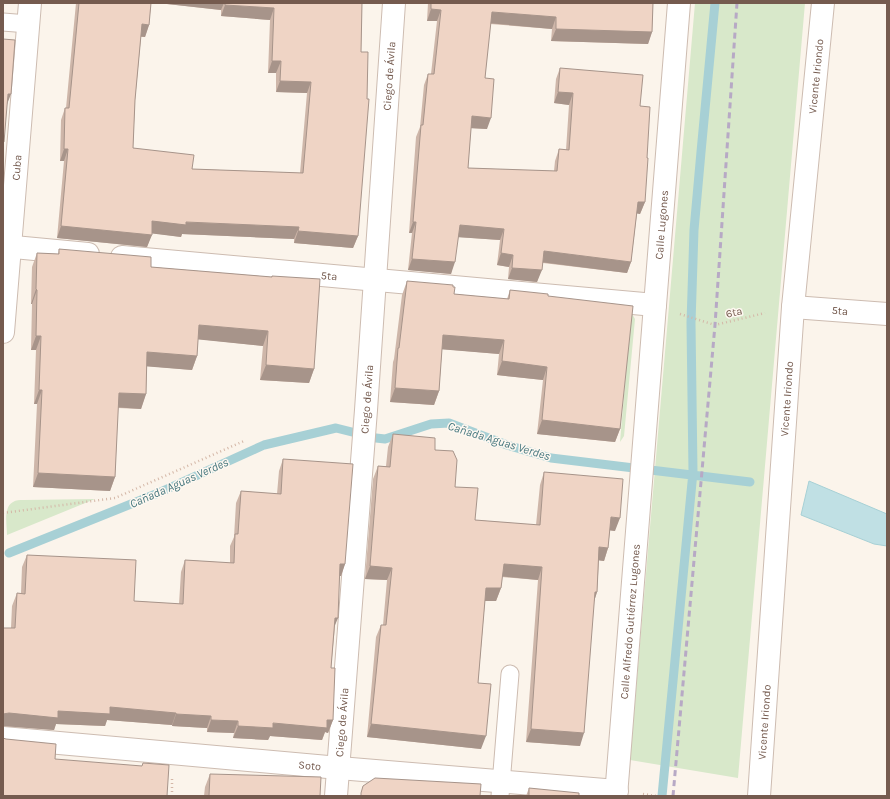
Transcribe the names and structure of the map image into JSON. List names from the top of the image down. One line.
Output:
{"streets":{"street":["Ciego de Ávila","Vicente Iriondo","Cuba","Calle Lugones","5ta","Calle Alfredo Gutiérrez Lugones","Soto"],"path":["6ta"]},"crossings":[["Ciego de Ávila","5ta"],["Ciego de Ávila","Soto"],["Vicente Iriondo","5ta"],["Vicente Iriondo","6ta"],["Cuba","5ta"],["Calle Lugones","5ta"],["Calle Lugones","Calle Alfredo Gutiérrez Lugones"],["5ta","6ta"],["Calle Alfredo Gutiérrez Lugones","Soto"]],"water":["Cañada Aguas Verdes"]}
